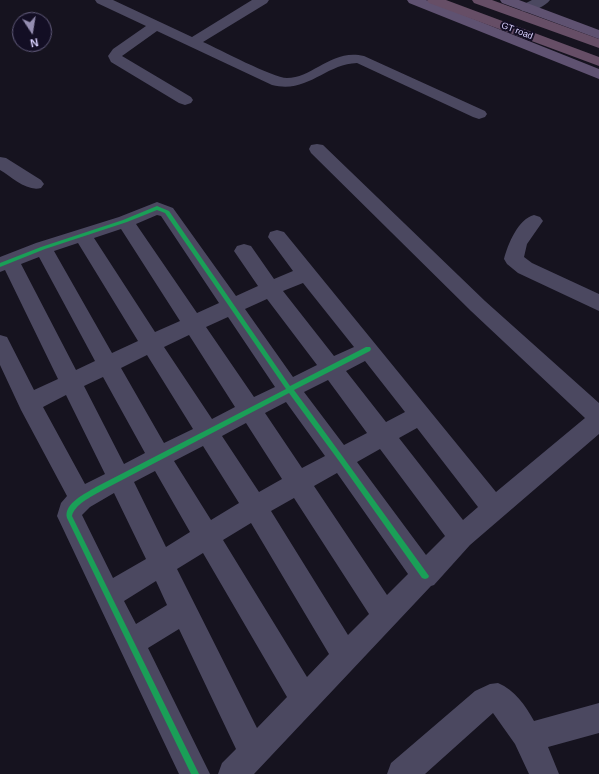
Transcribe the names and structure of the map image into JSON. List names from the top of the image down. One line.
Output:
{"streets":{"highway":["GT road"]},"north":"bottom"}
